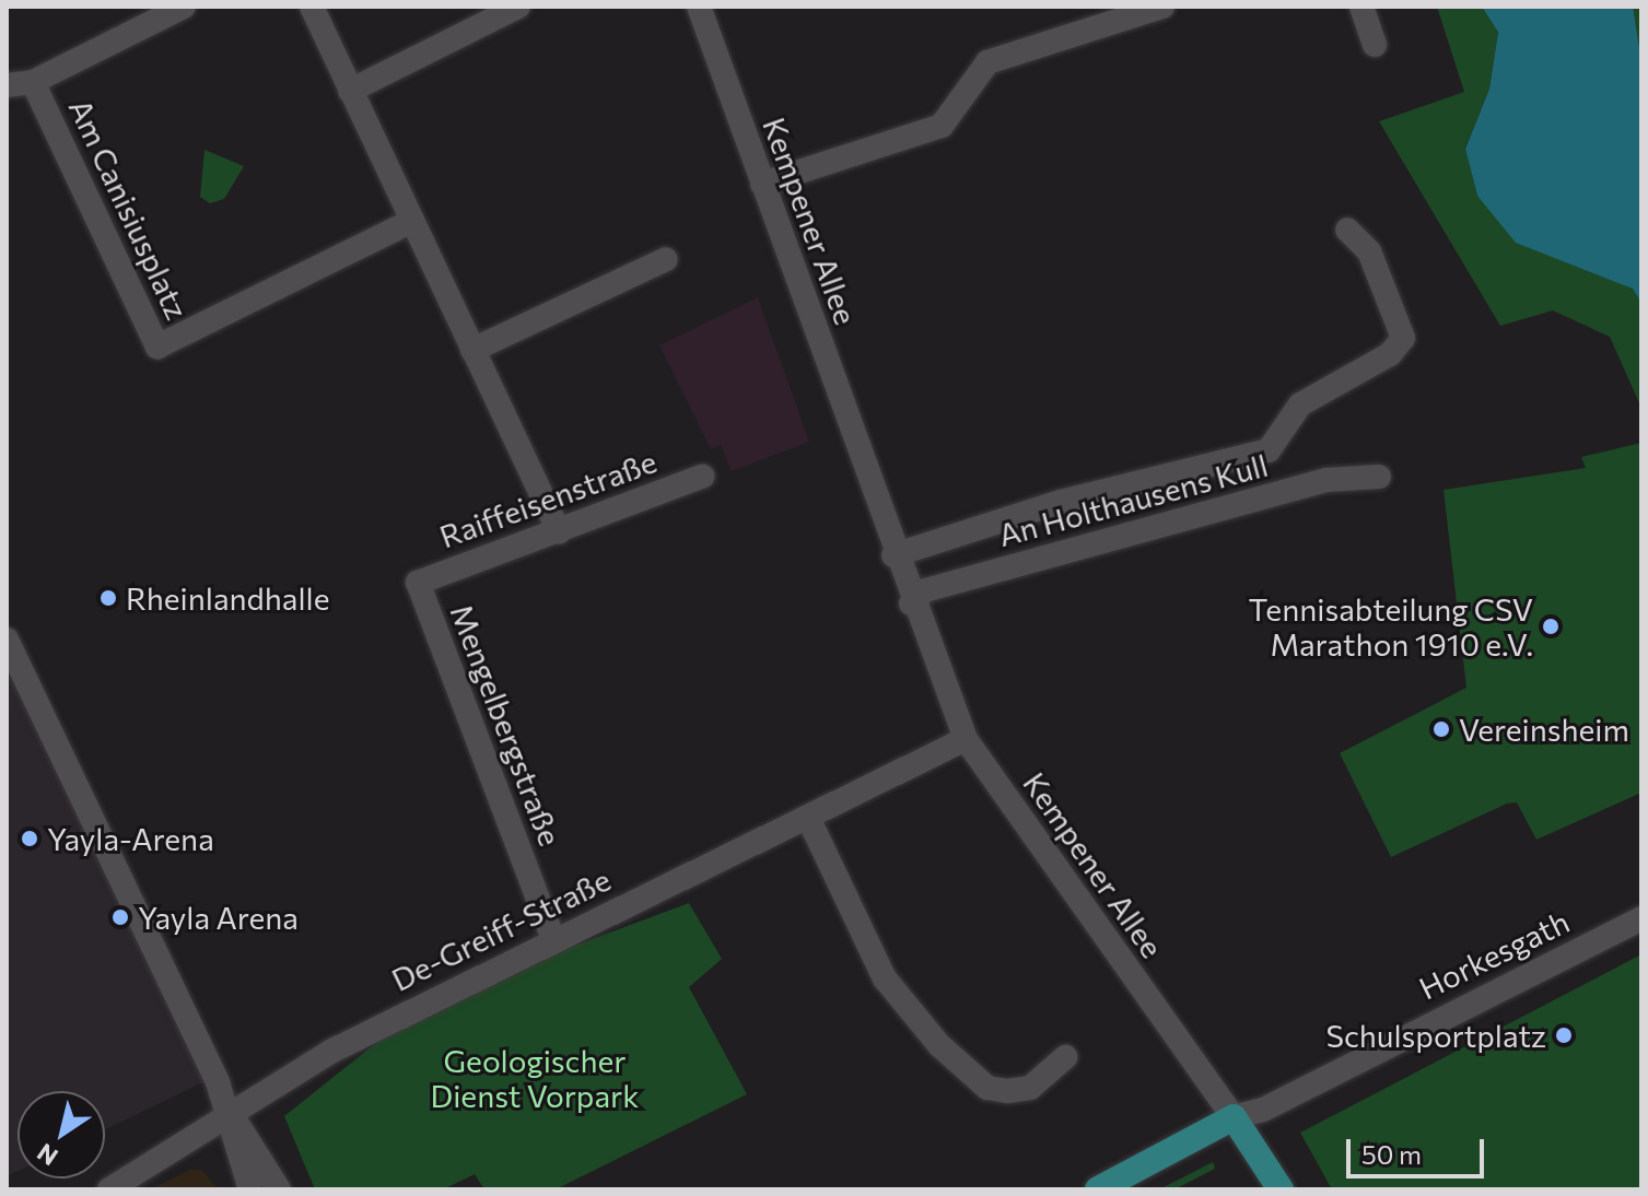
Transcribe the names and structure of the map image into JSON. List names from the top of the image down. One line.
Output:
{"streets":{"main road":["Kempener Allee"],"street":["Am Canisiusplatz","Raiffeisenstraße","An Holthausens Kull","Mengelbergstraße","De-Greiff-Straße","Horkesgath"]},"crossings":[["Kempener Allee","An Holthausens Kull"],["Kempener Allee","De-Greiff-Straße"],["Kempener Allee","Horkesgath"],["Raiffeisenstraße","Mengelbergstraße"],["Mengelbergstraße","De-Greiff-Straße"]],"parks":["Geologischer Dienst Vorpark"],"places":["Rheinlandhalle","Tennisabteilung CSV Marathon 1910 e.V.","Vereinsheim","Yayla-Arena","Yayla Arena","Schulsportplatz"],"scale_bar":"50 m","north":"bottom left"}
